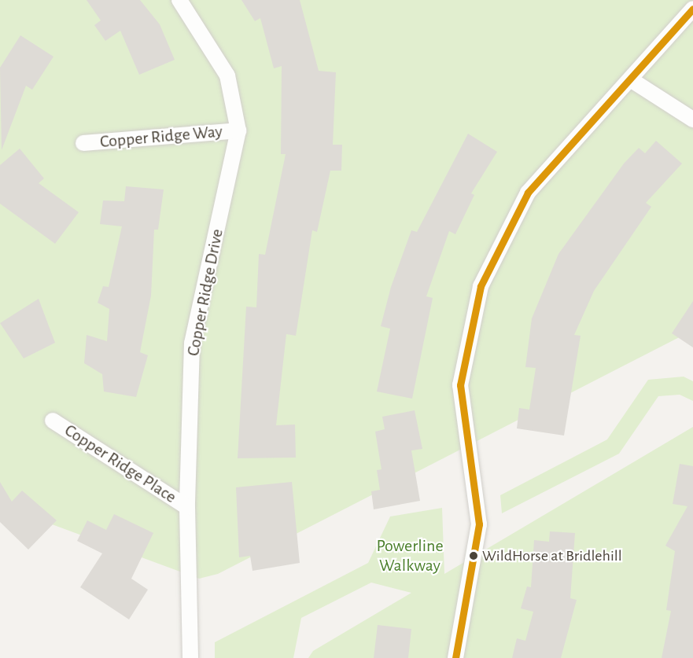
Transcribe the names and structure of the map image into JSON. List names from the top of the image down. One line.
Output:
{"streets":{"street":["Copper Ridge Way","Copper Ridge Drive","Copper Ridge Place"]},"crossings":[["Copper Ridge Way","Copper Ridge Drive"],["Copper Ridge Drive","Copper Ridge Place"]],"parks":["Powerline Walkway"],"places":["WildHorse at Bridlehill"]}
